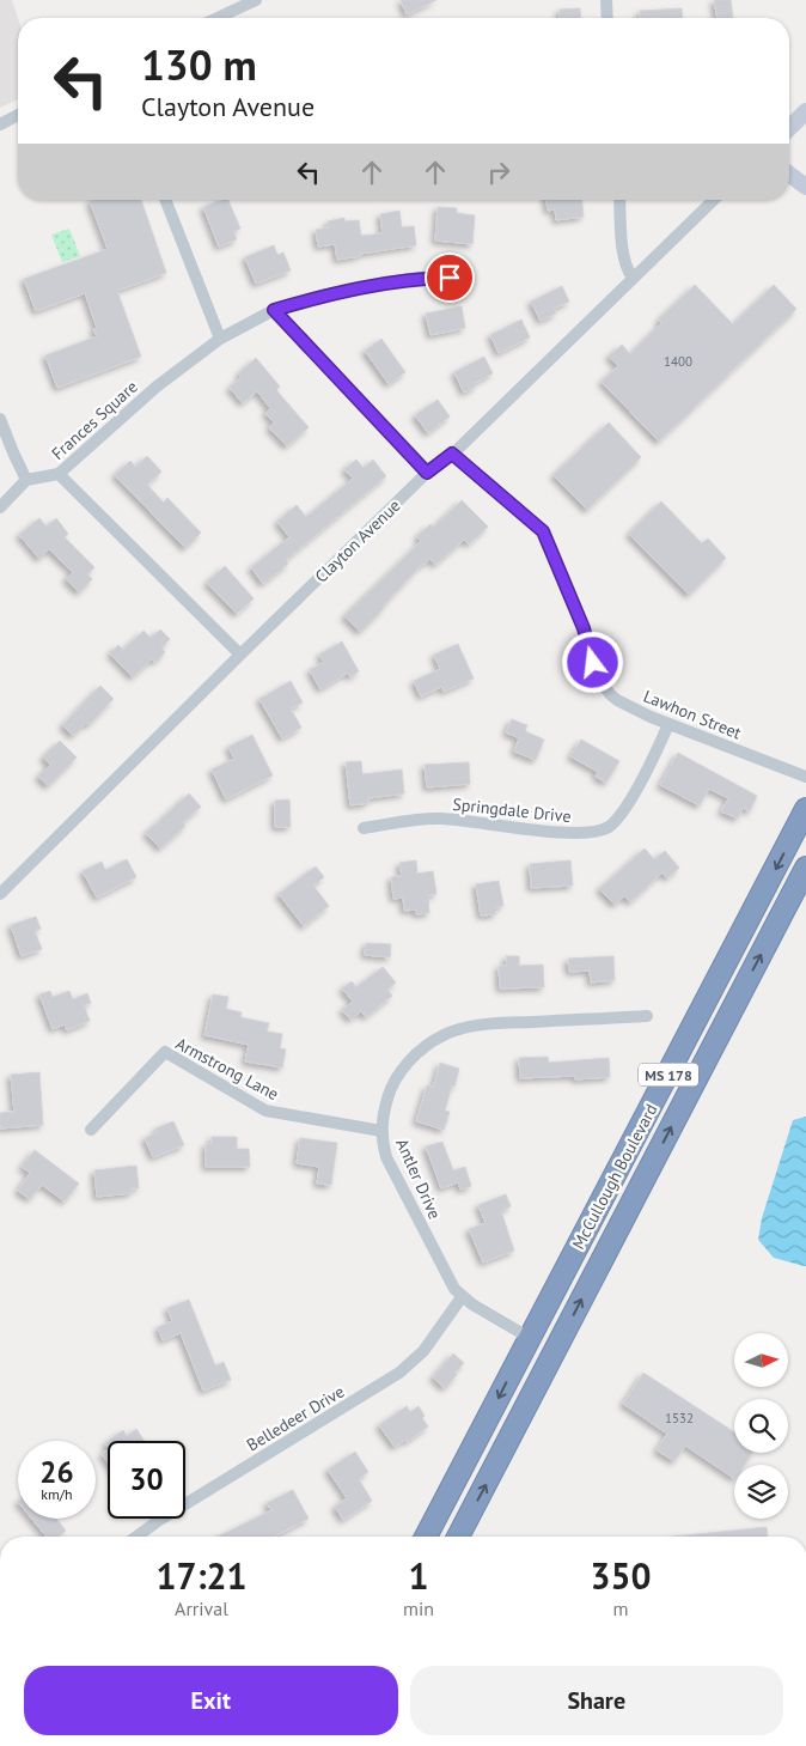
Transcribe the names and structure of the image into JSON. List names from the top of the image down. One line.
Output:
{"streets":{"highway":["MS 178","McCullough Boulevard"],"street":["Frances Square","Clayton Avenue","Lawhon Street","Springdale Drive","Armstrong Lane","Antler Drive","Belledeer Drive"]},"crossings":[["Frances Square","Clayton Avenue"],["Clayton Avenue","Lawhon Street"],["Lawhon Street","Springdale Drive"],["Armstrong Lane","Antler Drive"],["McCullough Boulevard","Antler Drive"],["Antler Drive","Belledeer Drive"]],"house_numbers":["1400","1532"],"north":"right","page":{"turn":["130 m","Clayton Avenue"],"speed":"26 km/h","limit":"30","eta":["17:21","Arrival","1","min","350","m"],"buttons":["Exit","Share"]}}
